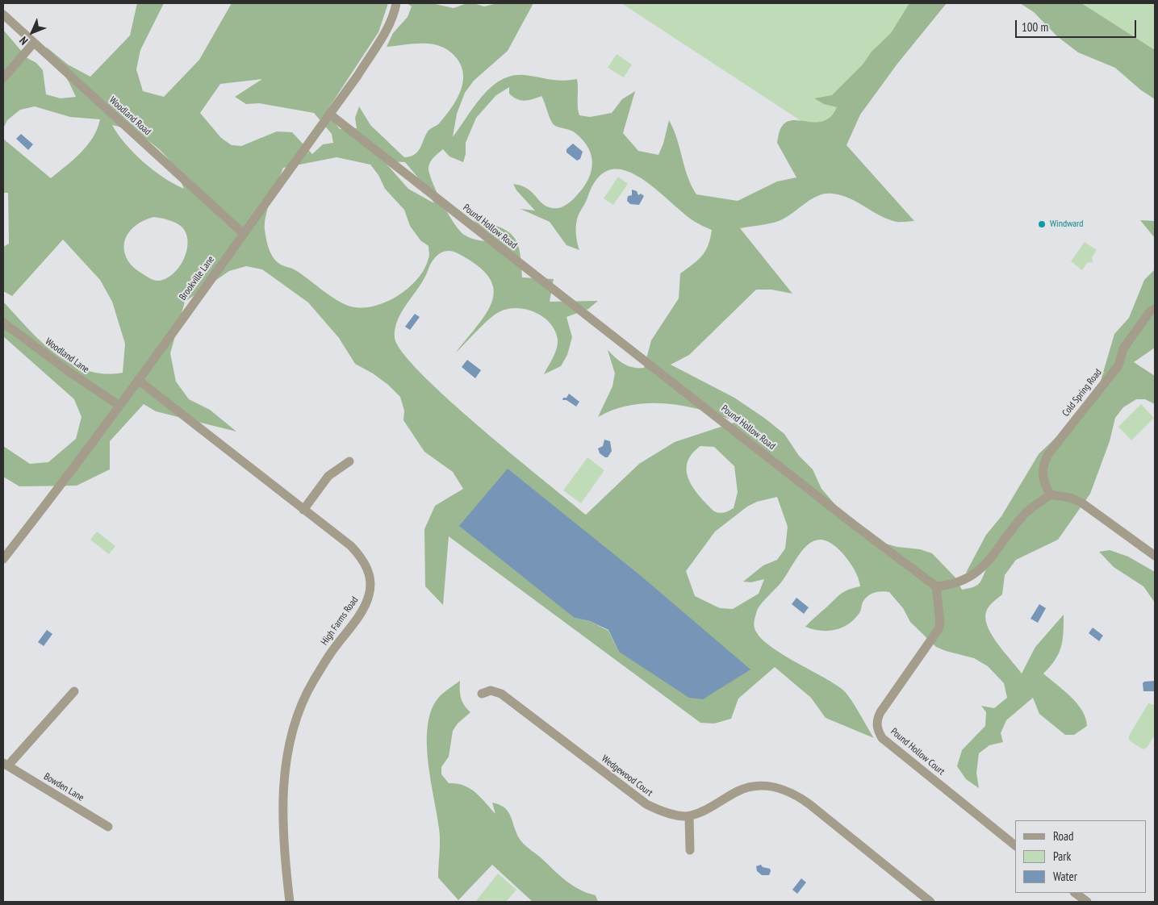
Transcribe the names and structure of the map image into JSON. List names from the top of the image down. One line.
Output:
{"streets":{"street":["Woodland Road","Pound Hollow Road","Brookville Lane","Woodland Lane","Cold Spring Road","High Farms Road","Pound Hollow Court","Wedgewood Court","Bowden Lane"]},"crossings":[["Woodland Road","Brookville Lane"],["Pound Hollow Road","Brookville Lane"],["Pound Hollow Road","Pound Hollow Court"],["Brookville Lane","Woodland Lane"],["Brookville Lane","High Farms Road"]],"places":["Windward"],"legend":["Road","Park","Water"],"scale_bar":"100 m","north":"bottom left"}
